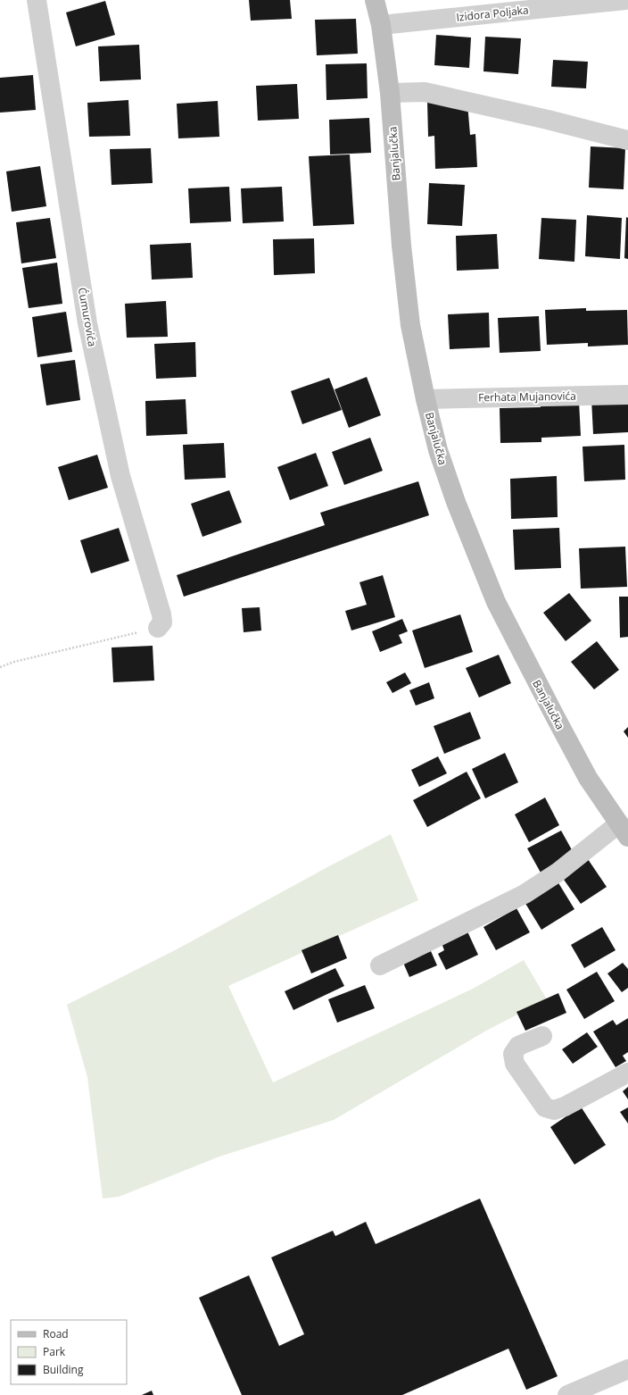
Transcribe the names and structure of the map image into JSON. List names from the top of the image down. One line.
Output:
{"streets":{"main road":["Banjalučka"],"street":["Izidora Poljaka","Ćumurovića","Ferhata Mujanovića"]},"crossings":[["Izidora Poljaka","Banjalučka"],["Banjalučka","Ferhata Mujanovića"]],"legend":["Road","Park","Building"]}
